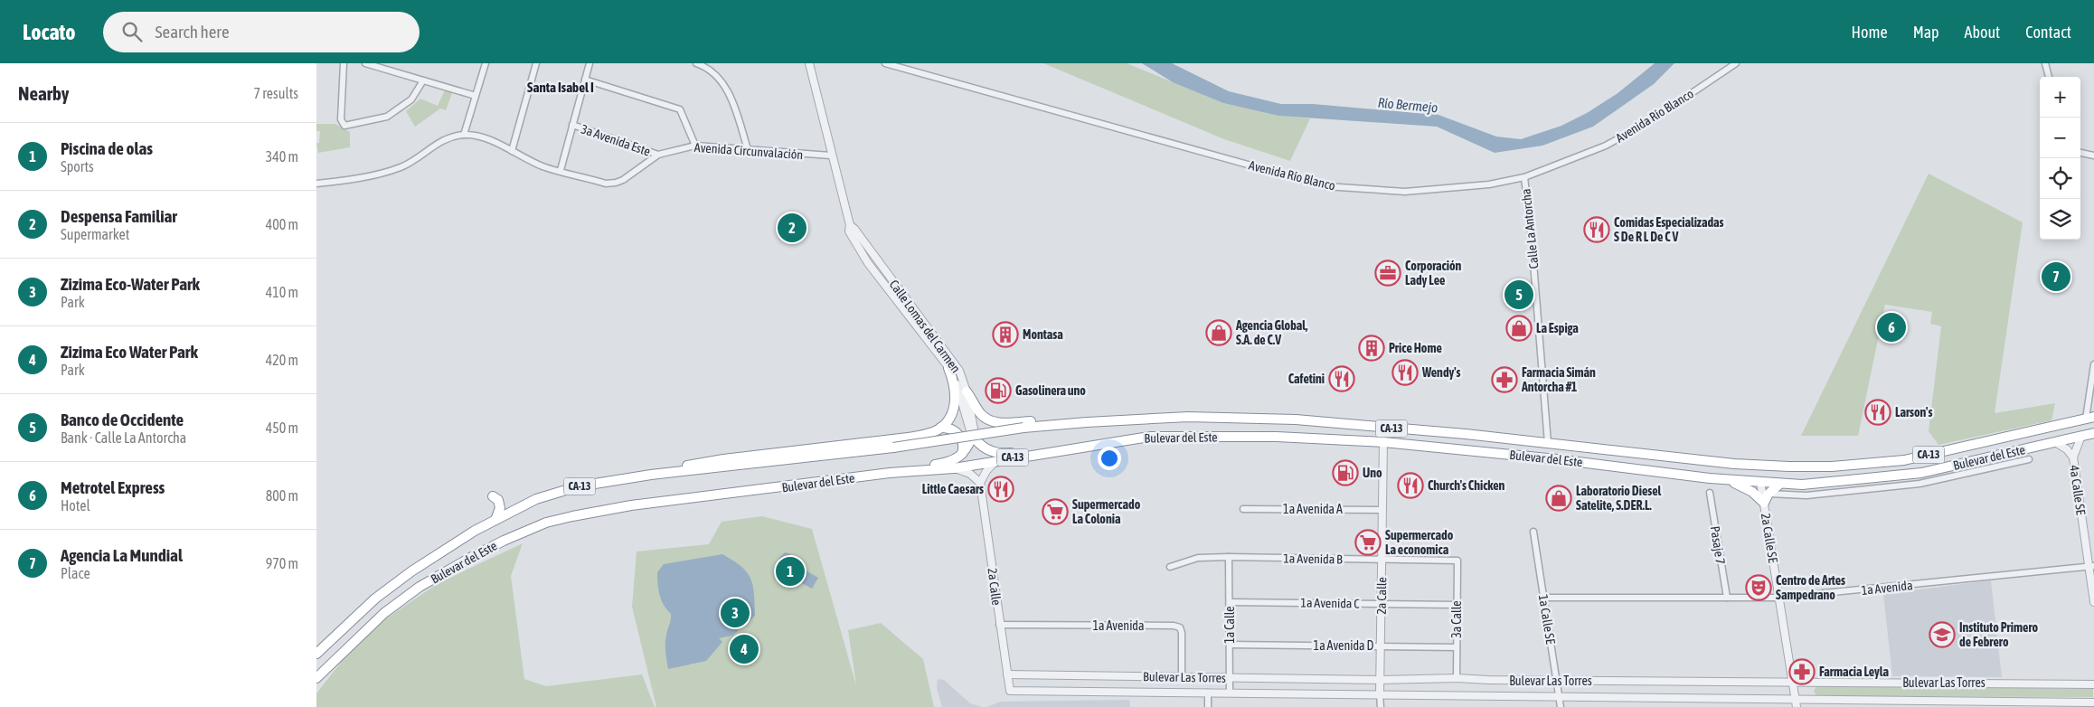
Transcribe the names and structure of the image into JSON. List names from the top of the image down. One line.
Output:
{"streets":{"highway":["CA-13","Bulevar del Este"],"street":["Avenida Río Blanco","3a Avenida Este","Avenida Circunvalación","Calle La Antorcha","Calle Lomas del Carmen","4a Calle SE","1a Avenida A","2a Calle SE","Pasaje 7","1a Avenida B","2a Calle","1a Avenida","1a Avenida C","3a Calle","1a Calle SE","1a Calle","1a Avenida D","Bulevar Las Torres"]},"crossings":[["Avenida Río Blanco","Calle La Antorcha"],["3a Avenida Este","Avenida Circunvalación"],["Avenida Circunvalación","Calle Lomas del Carmen"],["Calle La Antorcha","Bulevar del Este"],["Bulevar del Este","2a Calle SE"],["Bulevar del Este","2a Calle"],["4a Calle SE","1a Avenida"],["1a Avenida A","2a Calle"],["2a Calle SE","1a Avenida"],["2a Calle SE","Bulevar Las Torres"],["Pasaje 7","1a Avenida"],["1a Avenida B","2a Calle"],["1a Avenida B","3a Calle"],["1a Avenida B","1a Calle"],["2a Calle","1a Avenida"],["2a Calle","1a Avenida C"],["2a Calle","1a Avenida D"],["2a Calle","Bulevar Las Torres"],["1a Avenida","1a Calle SE"],["1a Avenida","Bulevar Las Torres"],["1a Avenida C","3a Calle"],["1a Avenida C","1a Calle"],["3a Calle","1a Avenida D"],["3a Calle","Bulevar Las Torres"],["1a Calle SE","Bulevar Las Torres"],["1a Calle","1a Avenida D"],["1a Calle","Bulevar Las Torres"]],"districts":["Santa Isabel I"],"water":["Río Bermejo"],"places":{"restaurant":["Comidas Especializadas S De R L De C V","Wendy's","Cafetini","Larson's","Church's Chicken","Little Caesars"],"office":["Corporación Lady Lee"],"shop":["La Espiga","Agencia Global, S.A. de C.V","Laboratorio Diesel Satelite, S.DER.L."],"building":["Montasa","Price Home"],"pharmacy":["Farmacia Simán Antorcha #1","Farmacia Leyla"],"fuel station":["Gasolinera uno","Uno"],"supermarket":["Supermercado La Colonia","Supermercado La economica"],"theatre":["Centro de Artes Sampedrano"],"school or university":["Instituto Primero de Febrero"]},"page":{"header":"Locato","search":"Search here","nav":["Home","Map","About","Contact"],"heading":["Nearby","7 results"],"map_buttons":["+","−"],"list":[{"mark":"1","name":"Piscina de olas","note":"Sports","value":"340 m"},{"mark":"2","name":"Despensa Familiar","note":"Supermarket","value":"400 m"},{"mark":"3","name":"Zizima Eco-Water Park","note":"Park","value":"410 m"},{"mark":"4","name":"Zizima Eco Water Park","note":"Park","value":"420 m"},{"mark":"5","name":"Banco de Occidente","note":"Bank · Calle La Antorcha","value":"450 m"},{"mark":"6","name":"Metrotel Express","note":"Hotel","value":"800 m"},{"mark":"7","name":"Agencia La Mundial","note":"Place","value":"970 m"}],"pins":["2","7","5","6","1","3","4"]}}
